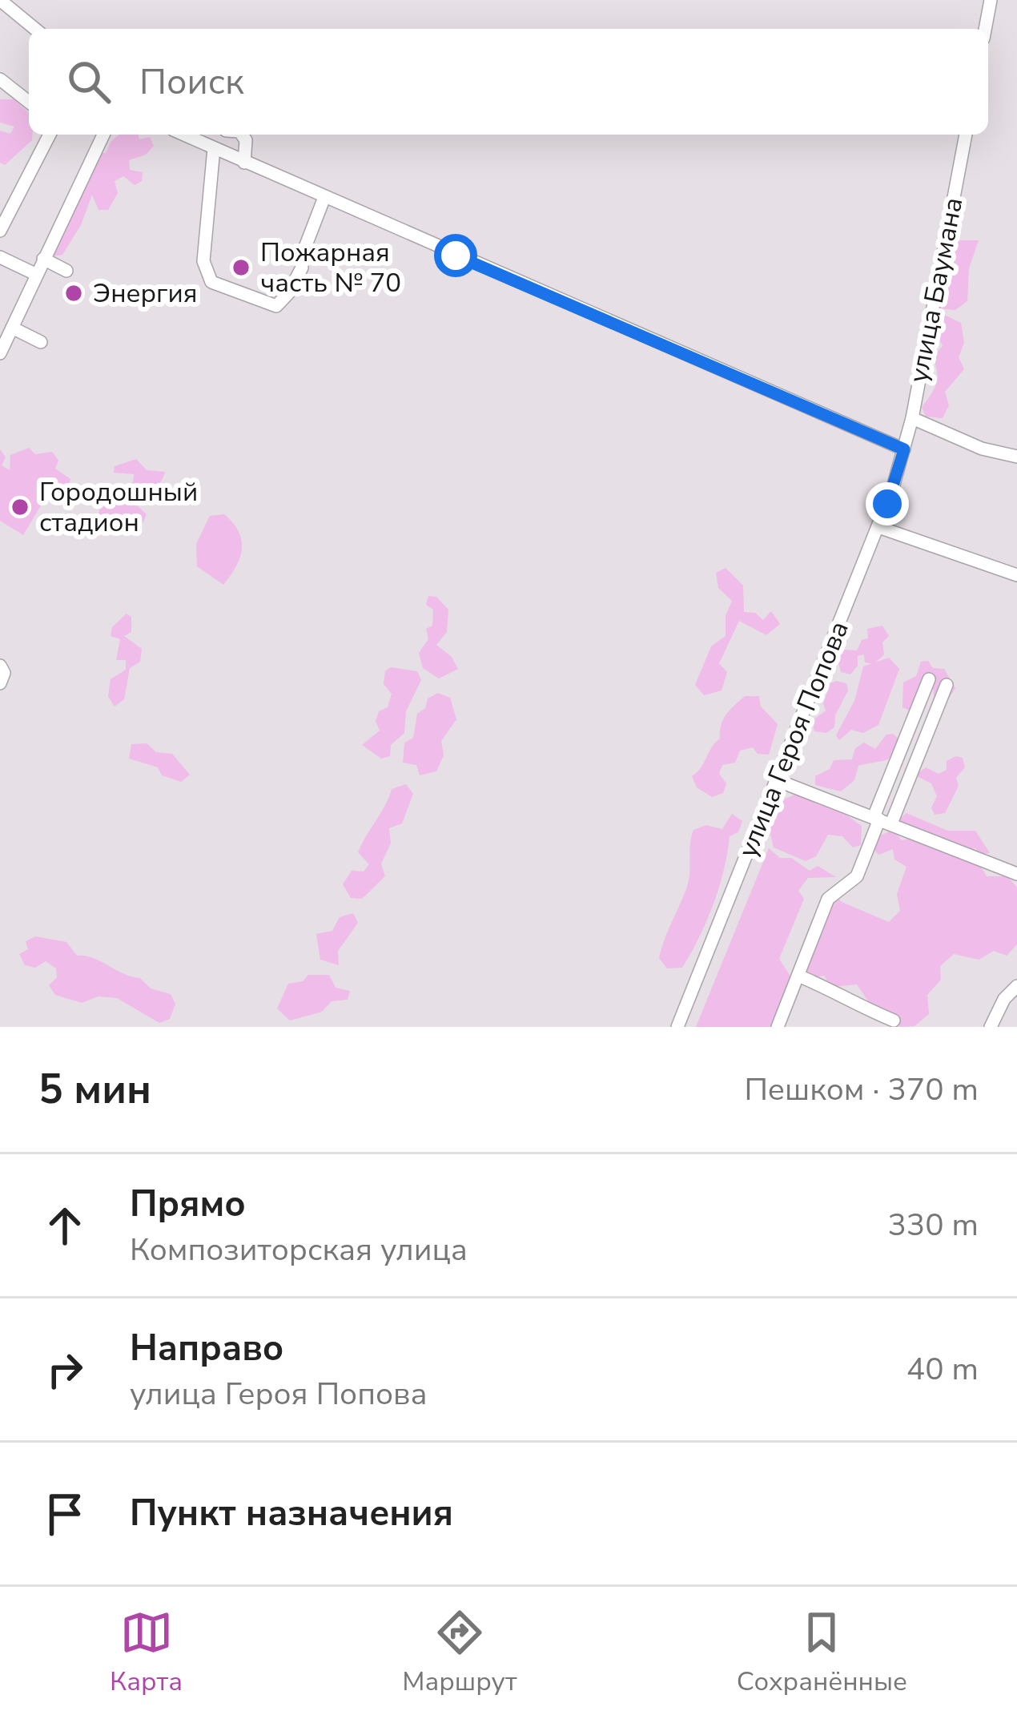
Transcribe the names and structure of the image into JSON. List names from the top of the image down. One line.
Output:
{"streets":{"street":["улица Баумана","улица Героя Попова"]},"crossings":[["улица Баумана","улица Героя Попова"]],"places":["Пожарная часть № 70","Энергия","Городошный стадион"],"page":{"search":"Поиск","heading":["5 мин","Пешком · 370 m"],"list":[["Прямо","Композиторская улица","330 m"],["Направо","улица Героя Попова","40 m"],"Пункт назначения"],"nav":["Карта","Маршрут","Сохранённые"]}}
